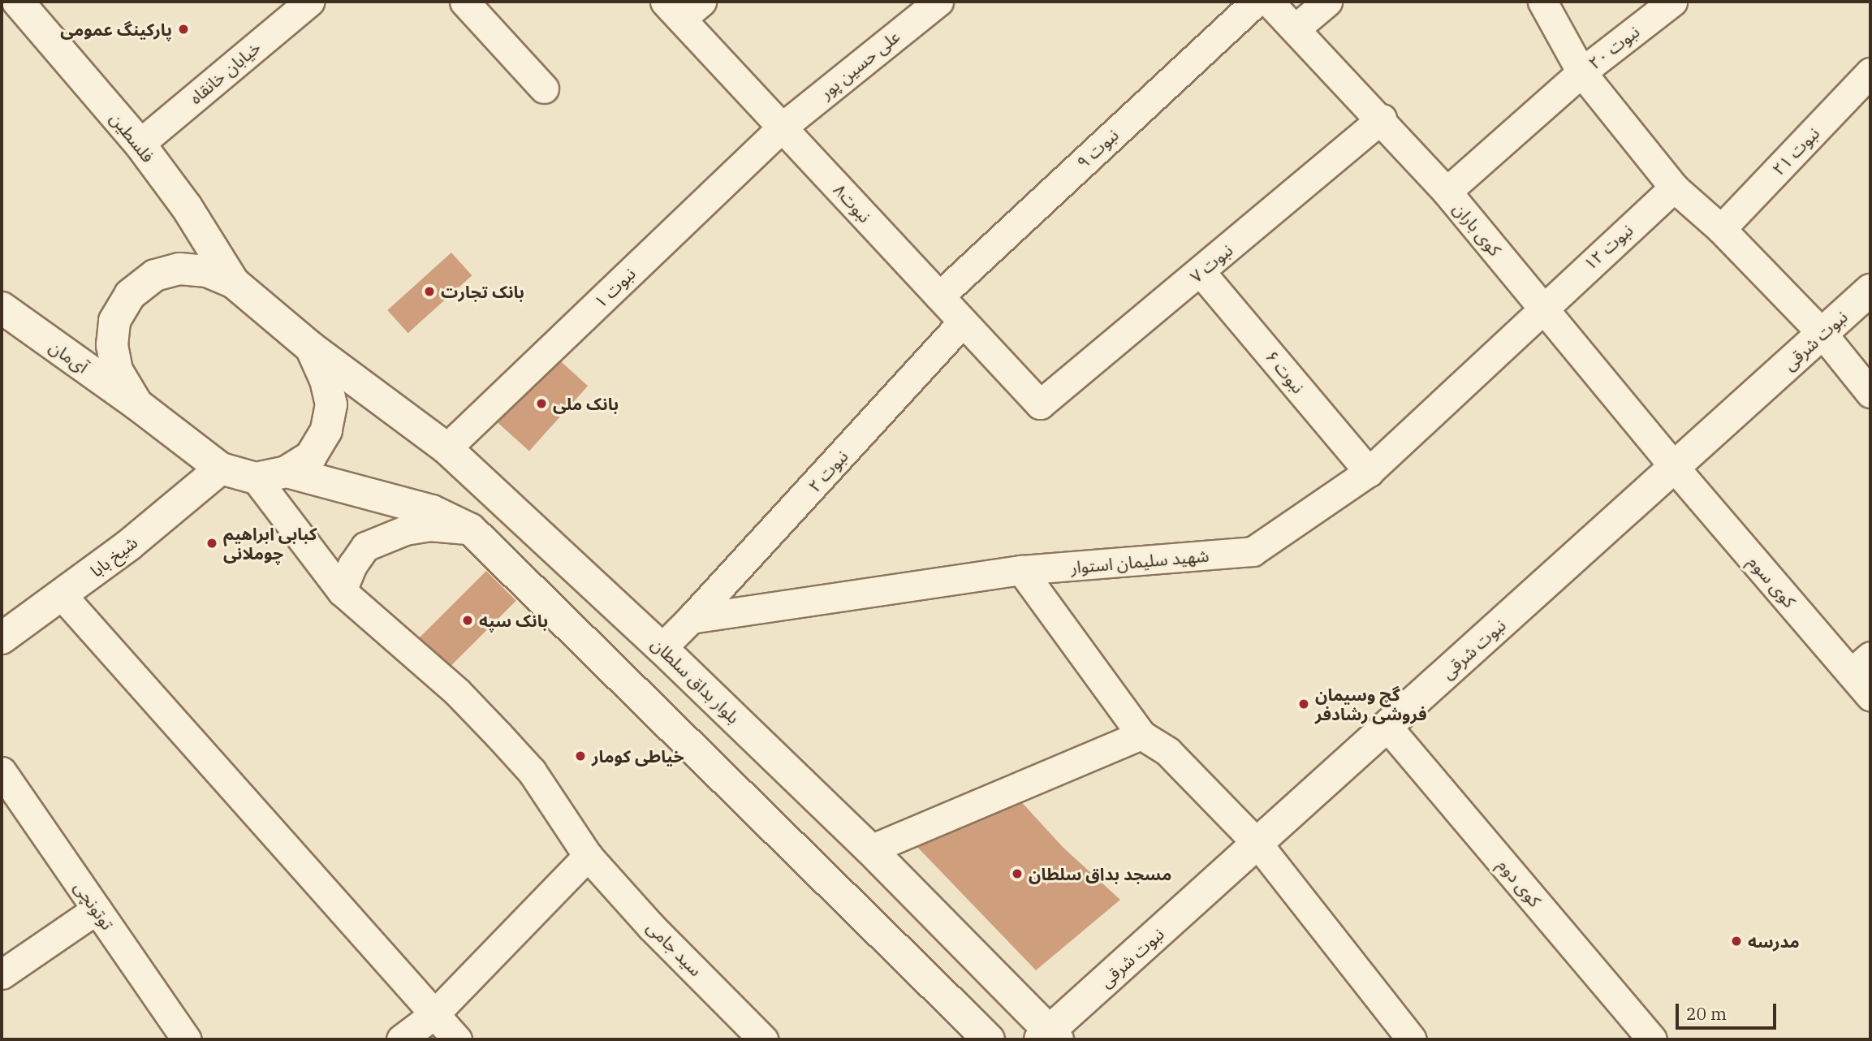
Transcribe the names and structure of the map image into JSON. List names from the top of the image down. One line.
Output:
{"streets":{"main road":["فلسطین","نبوت شرقی","آی‌مان","شیخ بابا","بلوار بداق سلطان"],"street":["نبوت ۲۰","علی حسین پور","خیابان خانقاه","نبوت ۹","نبوت ۲۱","نبوت۸","کوی باران","نبوت ۱۲","نبوت ۷","نبوت ۱","نبوت ۶","نبوت ۲","شهید سلیمان استوار","کوی سوم","کوی دوم","توتونچی","سید جامی"]},"crossings":[["نبوت ۲۰","کوی باران"],["علی حسین پور","نبوت۸"],["علی حسین پور","نبوت ۱"],["خیابان خانقاه","فلسطین"],["فلسطین","بلوار بداق سلطان"],["نبوت ۹","نبوت۸"],["نبوت۸","نبوت ۷"],["نبوت۸","نبوت ۱"],["نبوت۸","نبوت ۲"],["کوی باران","نبوت ۱۲"],["کوی باران","نبوت ۷"],["کوی باران","نبوت شرقی"],["کوی باران","شهید سلیمان استوار"],["کوی باران","کوی سوم"],["نبوت ۱۲","شهید سلیمان استوار"],["نبوت ۷","نبوت ۶"],["نبوت ۱","بلوار بداق سلطان"],["نبوت شرقی","کوی سوم"],["نبوت شرقی","بلوار بداق سلطان"],["نبوت شرقی","کوی دوم"],["آی‌مان","شیخ بابا"],["نبوت ۶","شهید سلیمان استوار"],["نبوت ۲","شهید سلیمان استوار"]],"places":["پارکینگ عمومی","بانک تجارت","بانک ملی","کبابی ابراهیم چوملانی","بانک سپه","گچ وسیمان فروشی رشادفر","خیاطی کومار","مسجد بداق سلطان","مدرسه"],"scale_bar":"20 m"}
